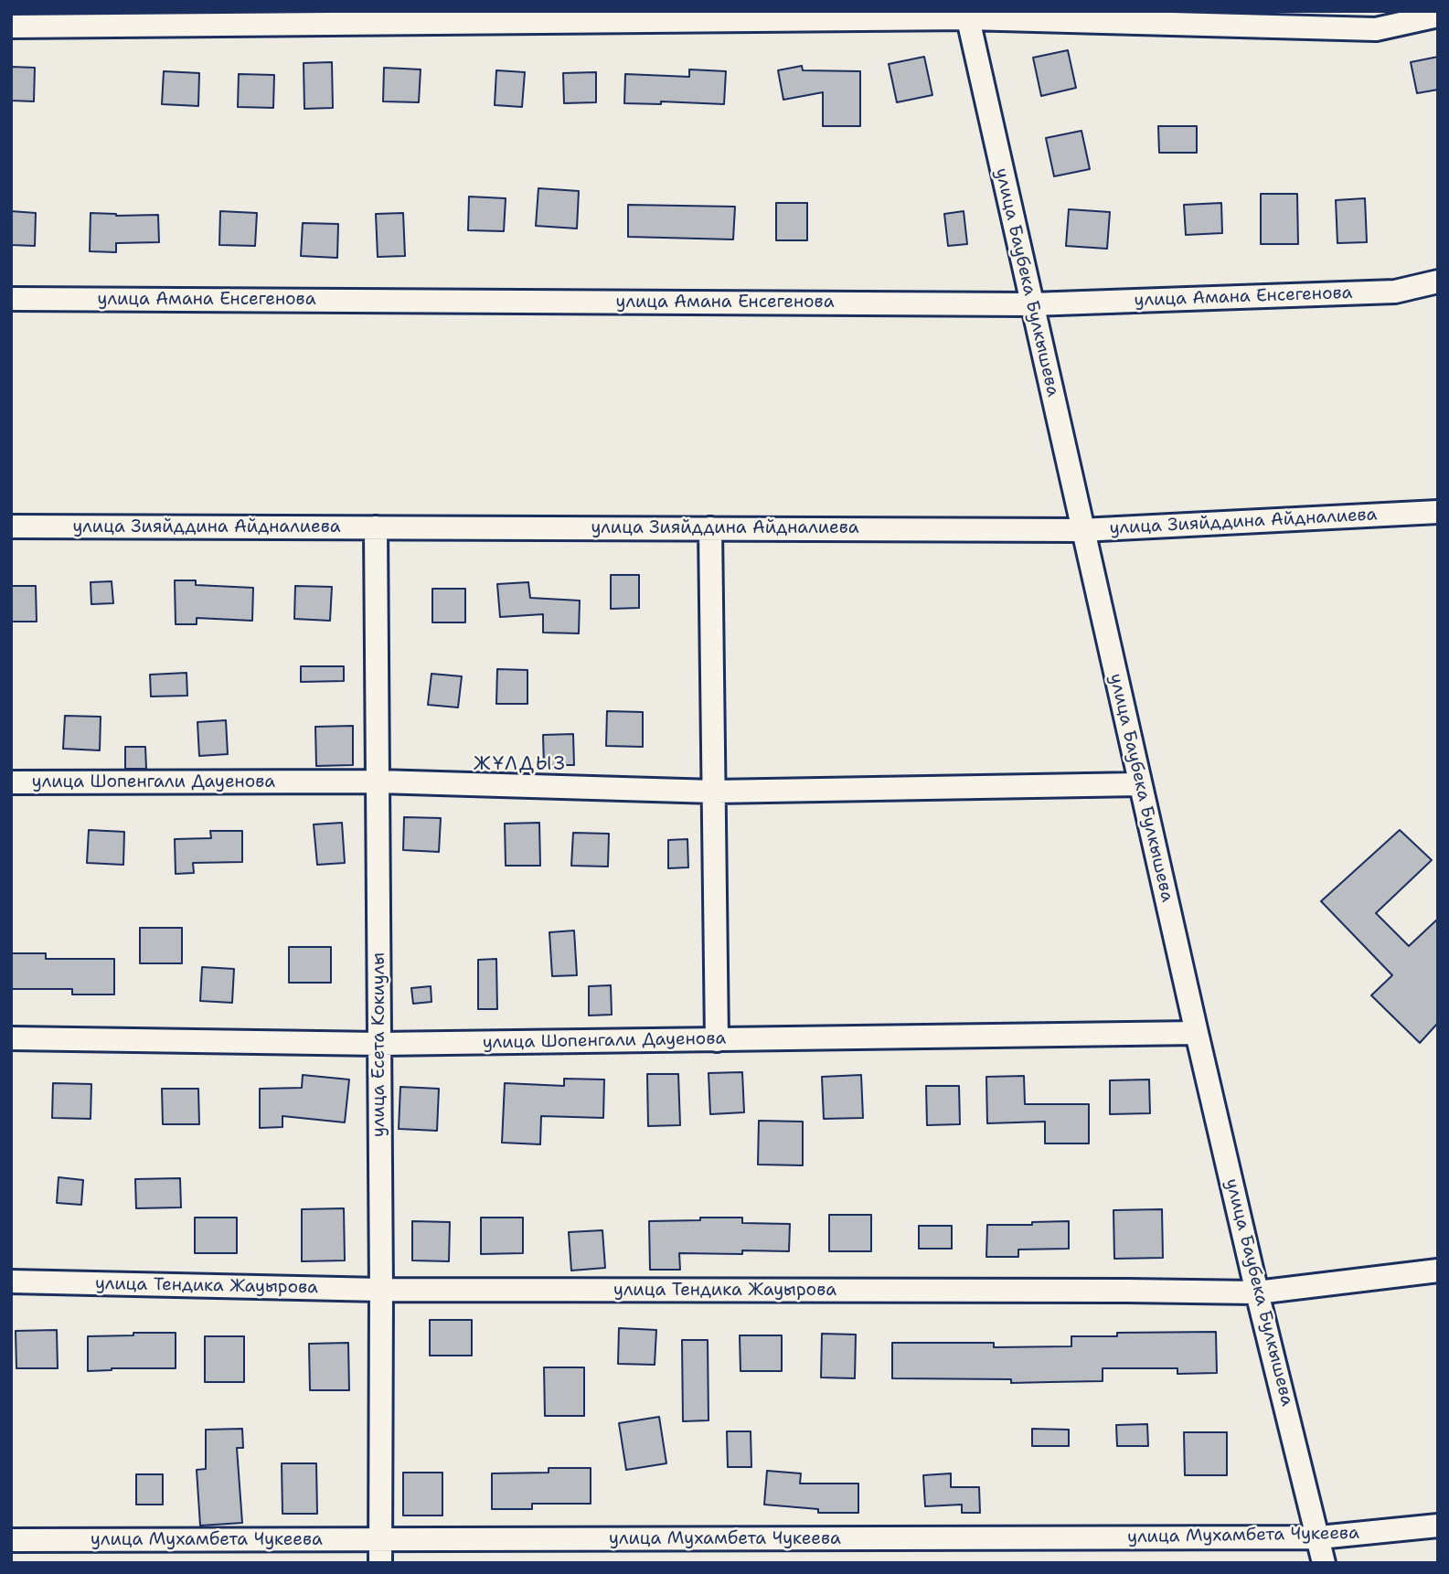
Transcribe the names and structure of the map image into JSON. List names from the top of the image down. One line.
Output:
{"streets":{"street":["улица Баубека Булкышева","улица Амана Енсегенова","улица Зияйддина Айдналиева","улица Шопенгали Дауенова","улица Есета Кокиулы","улица Тендика Жауырова","улица Мухамбета Чукеева"]},"crossings":[["улица Баубека Булкышева","улица Амана Енсегенова"],["улица Баубека Булкышева","улица Зияйддина Айдналиева"],["улица Баубека Булкышева","улица Шопенгали Дауенова"],["улица Баубека Булкышева","улица Тендика Жауырова"],["улица Баубека Булкышева","улица Мухамбета Чукеева"],["улица Зияйддина Айдналиева","улица Есета Кокиулы"],["улица Шопенгали Дауенова","улица Есета Кокиулы"],["улица Есета Кокиулы","улица Тендика Жауырова"],["улица Есета Кокиулы","улица Мухамбета Чукеева"]],"districts":["ЖҰЛДЫЗ"]}
